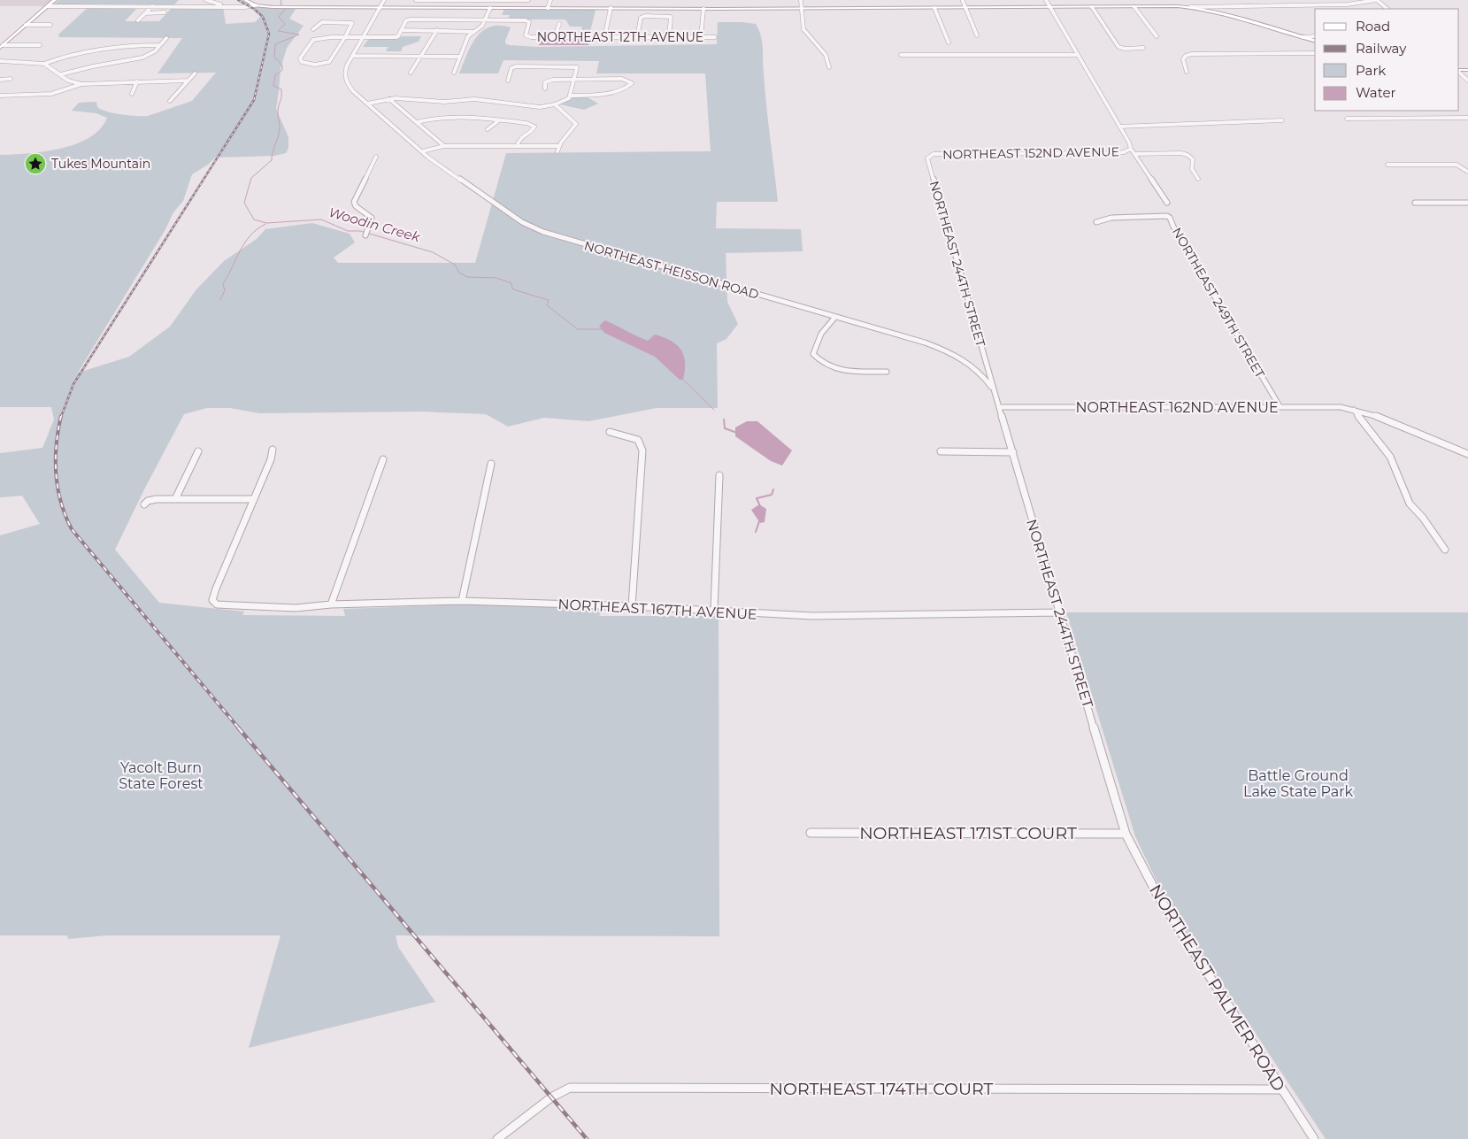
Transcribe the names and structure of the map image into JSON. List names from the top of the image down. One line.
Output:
{"streets":{"street":["NORTHEAST 12TH AVENUE","NORTHEAST 152ND AVENUE","NORTHEAST 244TH STREET","NORTHEAST HEISSON ROAD","NORTHEAST 249TH STREET","NORTHEAST 162ND AVENUE","NORTHEAST 167TH AVENUE","NORTHEAST 171ST COURT","NORTHEAST PALMER ROAD","NORTHEAST 174TH COURT"]},"crossings":[["NORTHEAST 152ND AVENUE","NORTHEAST 244TH STREET"],["NORTHEAST 244TH STREET","NORTHEAST HEISSON ROAD"],["NORTHEAST 244TH STREET","NORTHEAST 162ND AVENUE"],["NORTHEAST 244TH STREET","NORTHEAST 167TH AVENUE"],["NORTHEAST 244TH STREET","NORTHEAST 171ST COURT"],["NORTHEAST 244TH STREET","NORTHEAST PALMER ROAD"],["NORTHEAST 249TH STREET","NORTHEAST 162ND AVENUE"],["NORTHEAST 171ST COURT","NORTHEAST PALMER ROAD"],["NORTHEAST PALMER ROAD","NORTHEAST 174TH COURT"]],"water":["Woodin Creek"],"parks":["Yacolt Burn State Forest","Battle Ground Lake State Park"],"places":{"place":["Tukes Mountain"]},"legend":["Road","Railway","Park","Water"]}
